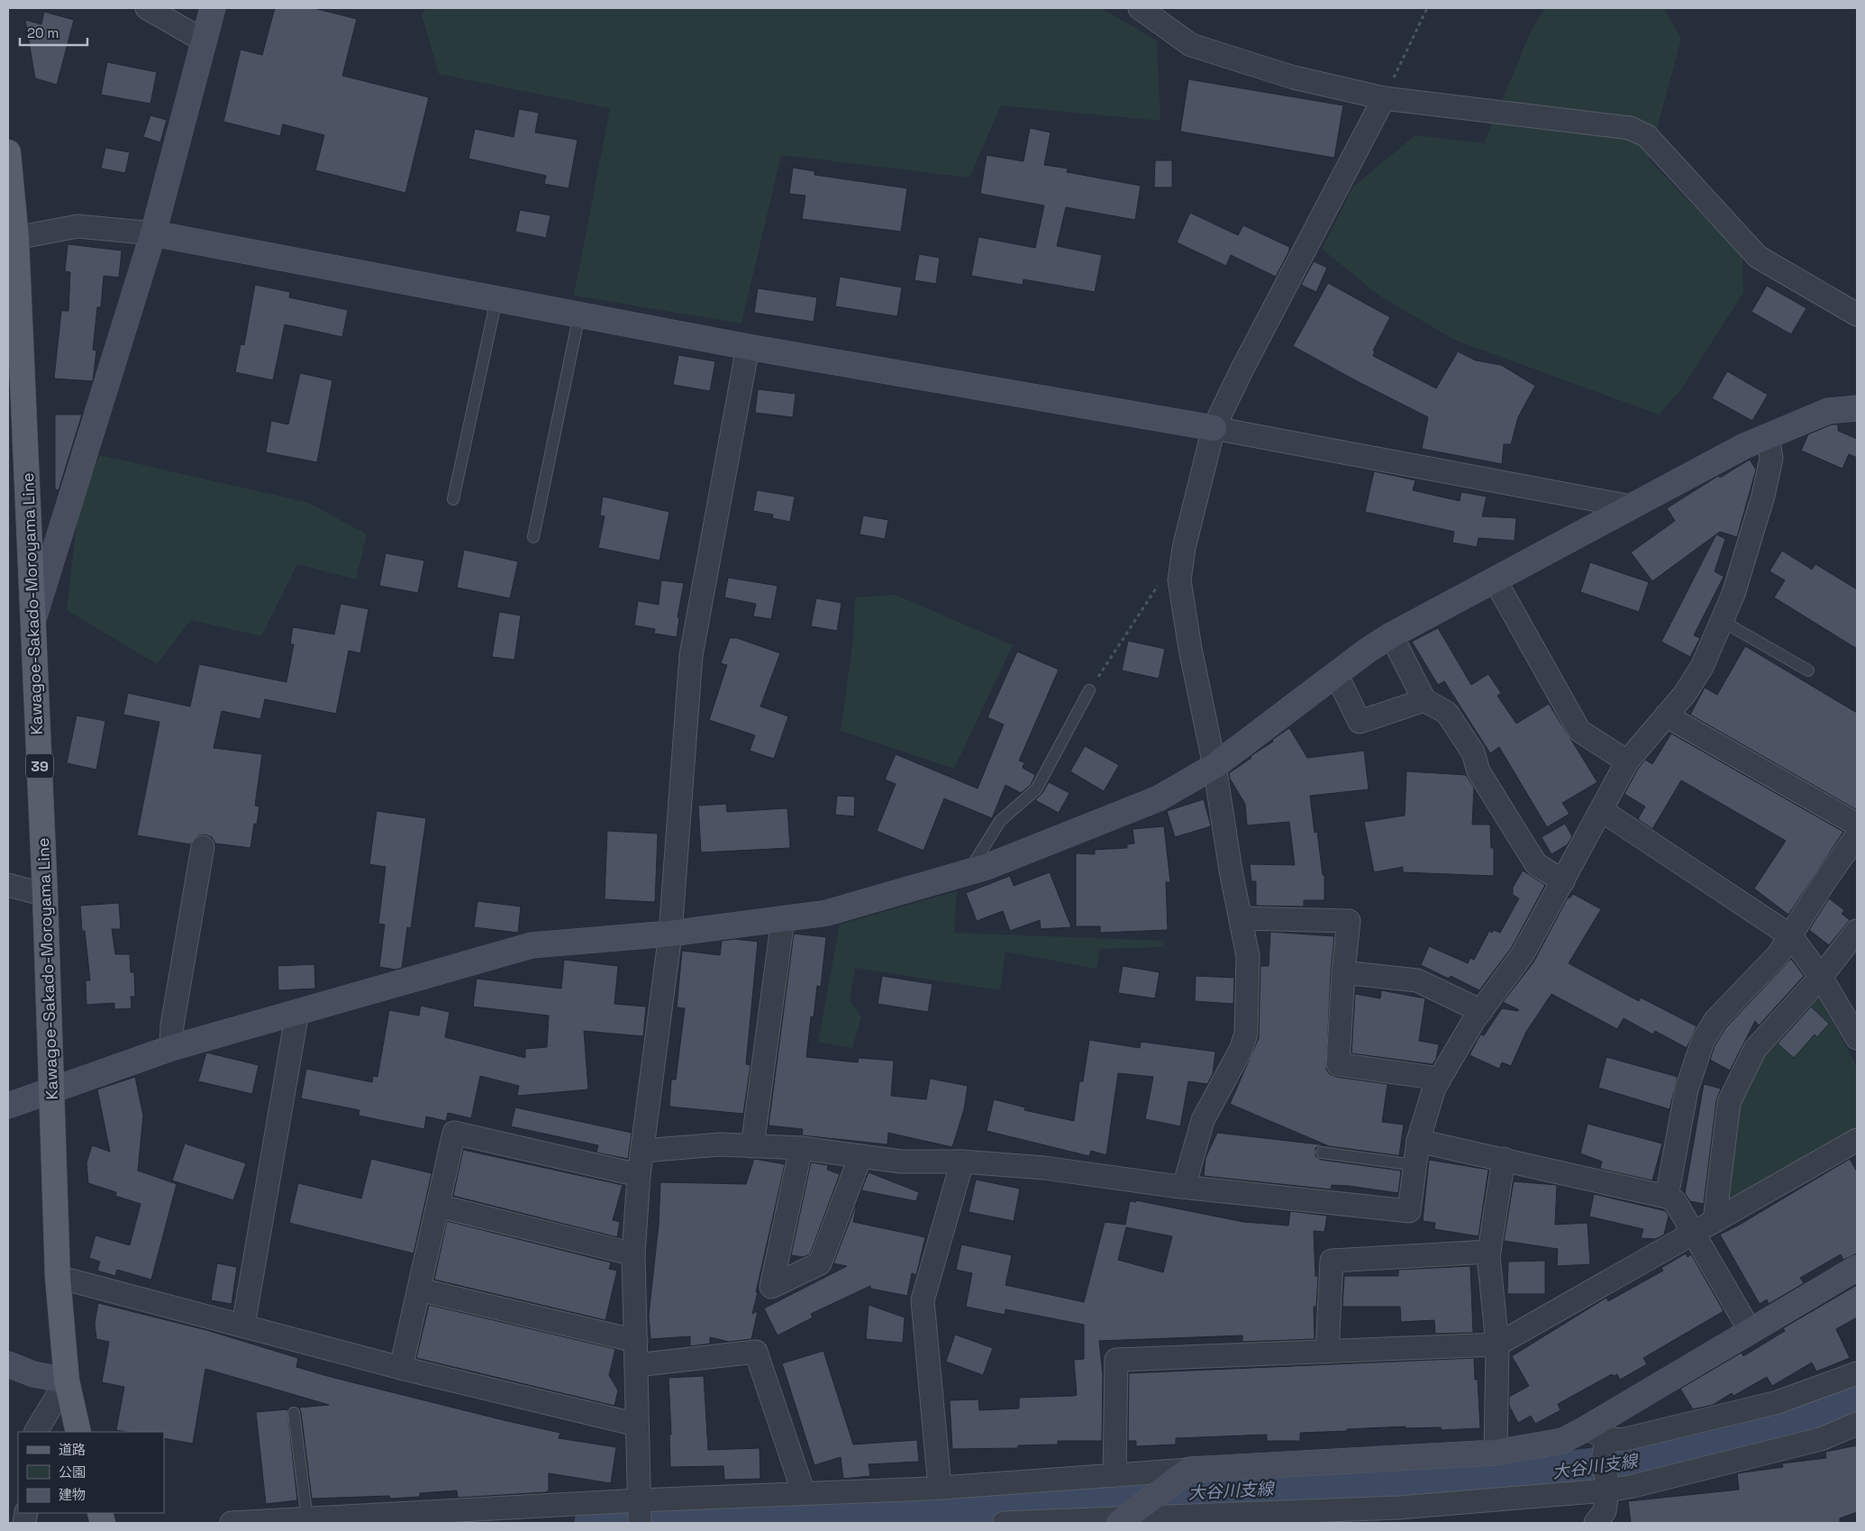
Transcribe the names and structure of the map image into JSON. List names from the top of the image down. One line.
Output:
{"streets":{"main road":["Kawagoe-Sakado-Moroyama Line","39"]},"crossings":[["Kawagoe-Sakado-Moroyama Line","39"]],"water":["大谷川支線"],"legend":["道路","公園","建物"],"scale_bar":"20 m"}
